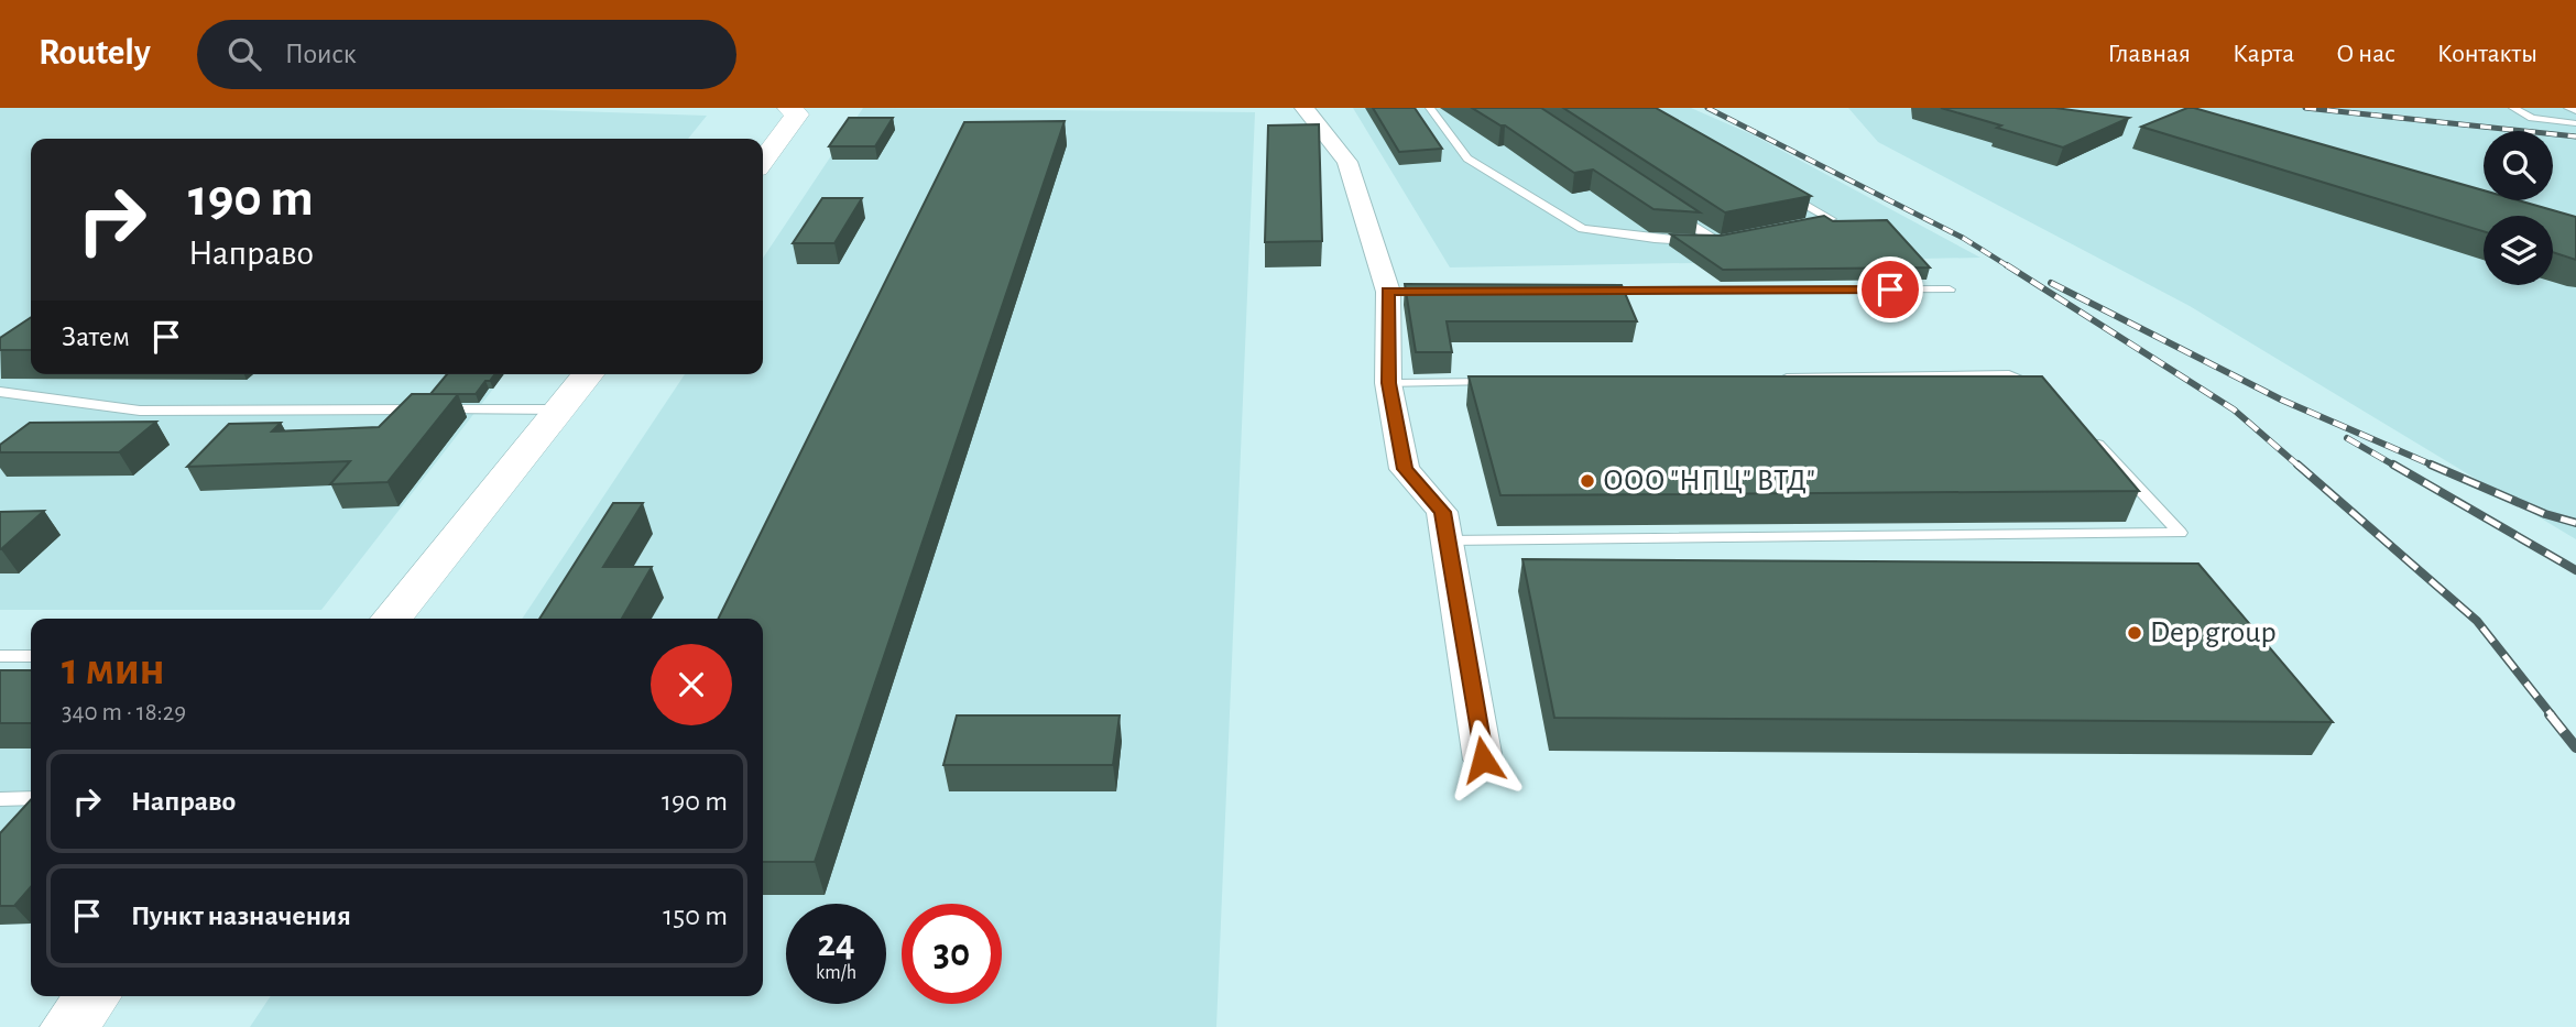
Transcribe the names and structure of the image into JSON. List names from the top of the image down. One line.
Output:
{"places":["ООО \"НПЦ\" ВТД\"","Dep group"],"page":{"header":"Routely","search":"Поиск","nav":["Главная","Карта","О нас","Контакты"],"turn":["190 m","Направо"],"then":"Затем","heading":["1 мин","340 m · 18:29"],"list":[{"name":"Направо","value":"190 m"},{"name":"Пункт назначения","value":"150 m"}],"speed":"24 km/h","limit":"30"}}
